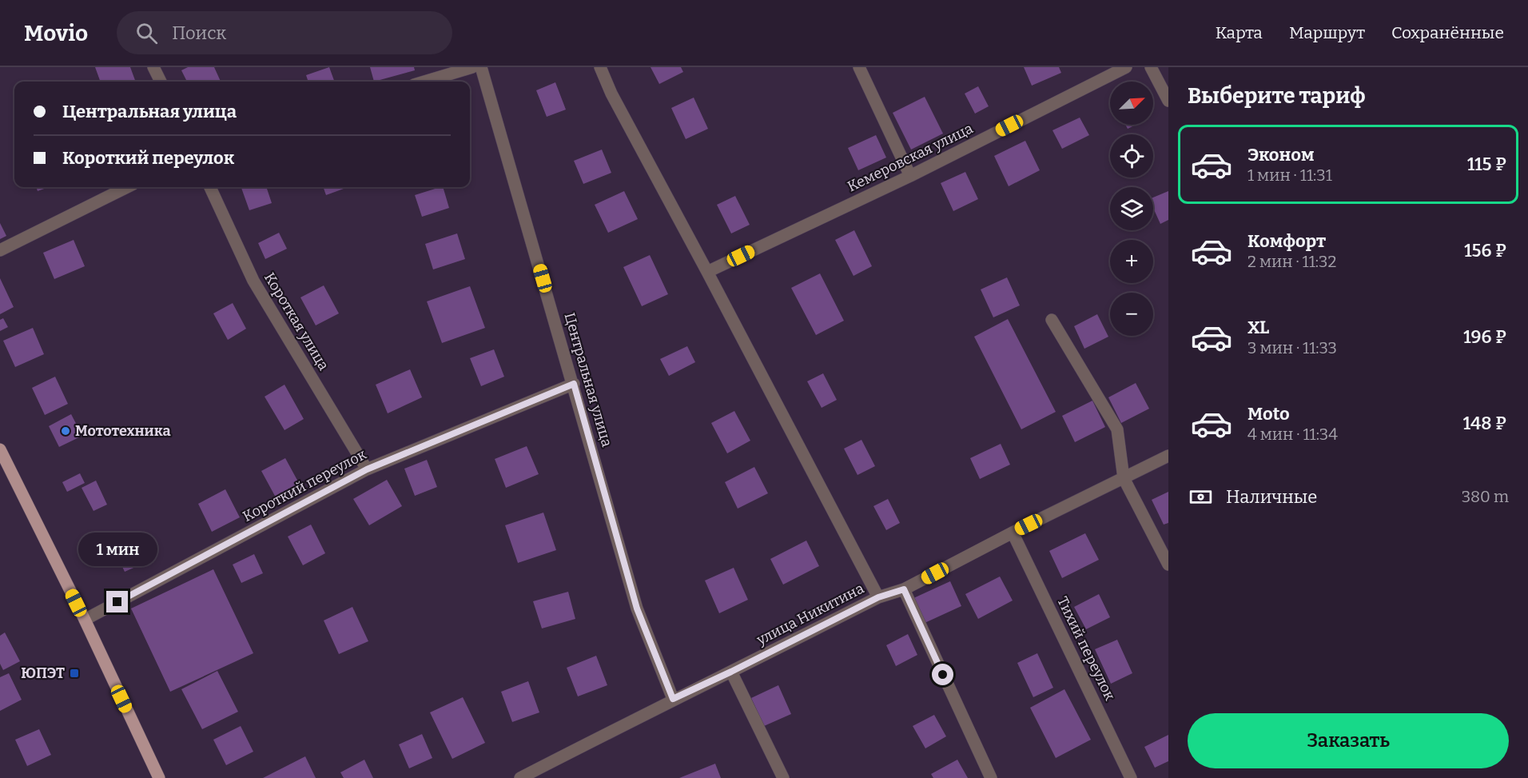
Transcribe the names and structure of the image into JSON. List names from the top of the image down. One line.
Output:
{"streets":{"street":["Кемеровская улица","Короткая улица","Центральная улица","Короткий переулок","улица Никитина","Тихий переулок"]},"crossings":[["Короткая улица","Короткий переулок"],["Центральная улица","Короткий переулок"],["Центральная улица","улица Никитина"],["улица Никитина","Тихий переулок"]],"places":{"other":["Мототехника"],"transit":["ЮПЭТ"]},"north":"top right","page":{"header":"Movio","search":"Поиск","nav":["Карта","Маршрут","Сохранённые"],"heading":"Выберите тариф","map_buttons":["+","−"],"banner":["Центральная улица","Короткий переулок"],"list":[{"name":"Эконом","note":"1 мин · 11:31","value":"115 ₽"},{"name":"Комфорт","note":"2 мин · 11:32","value":"156 ₽"},{"name":"XL","note":"3 мин · 11:33","value":"196 ₽"},{"name":"Moto","note":"4 мин · 11:34","value":"148 ₽"}],"pay":["Наличные","380 m"],"bubble":"1 мин","buttons":"Заказать"}}
